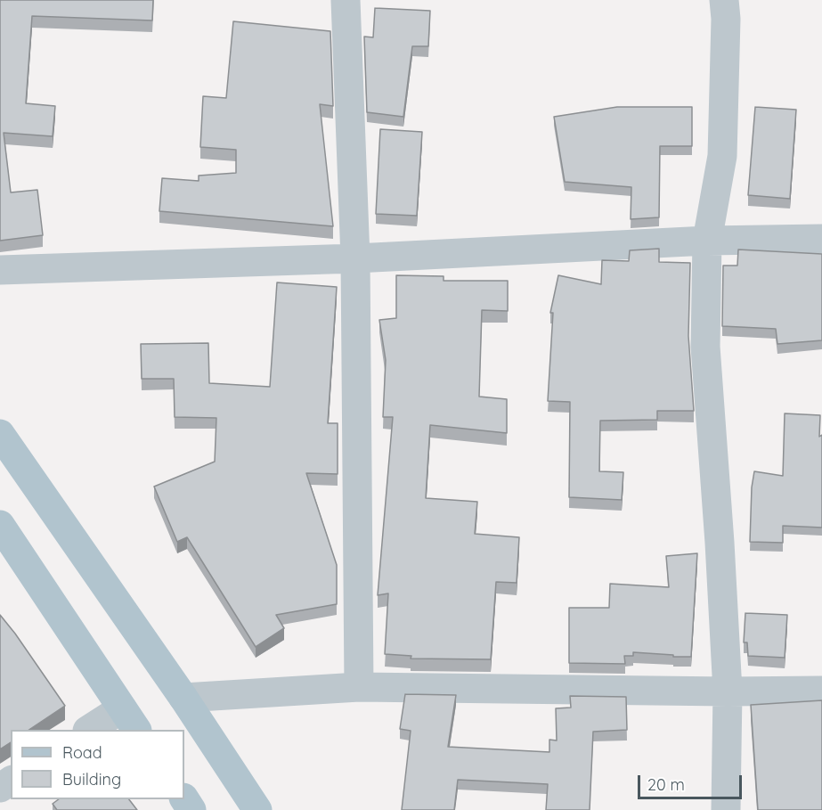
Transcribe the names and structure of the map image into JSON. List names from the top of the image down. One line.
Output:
{"legend":["Road","Building"],"scale_bar":"20 m"}
